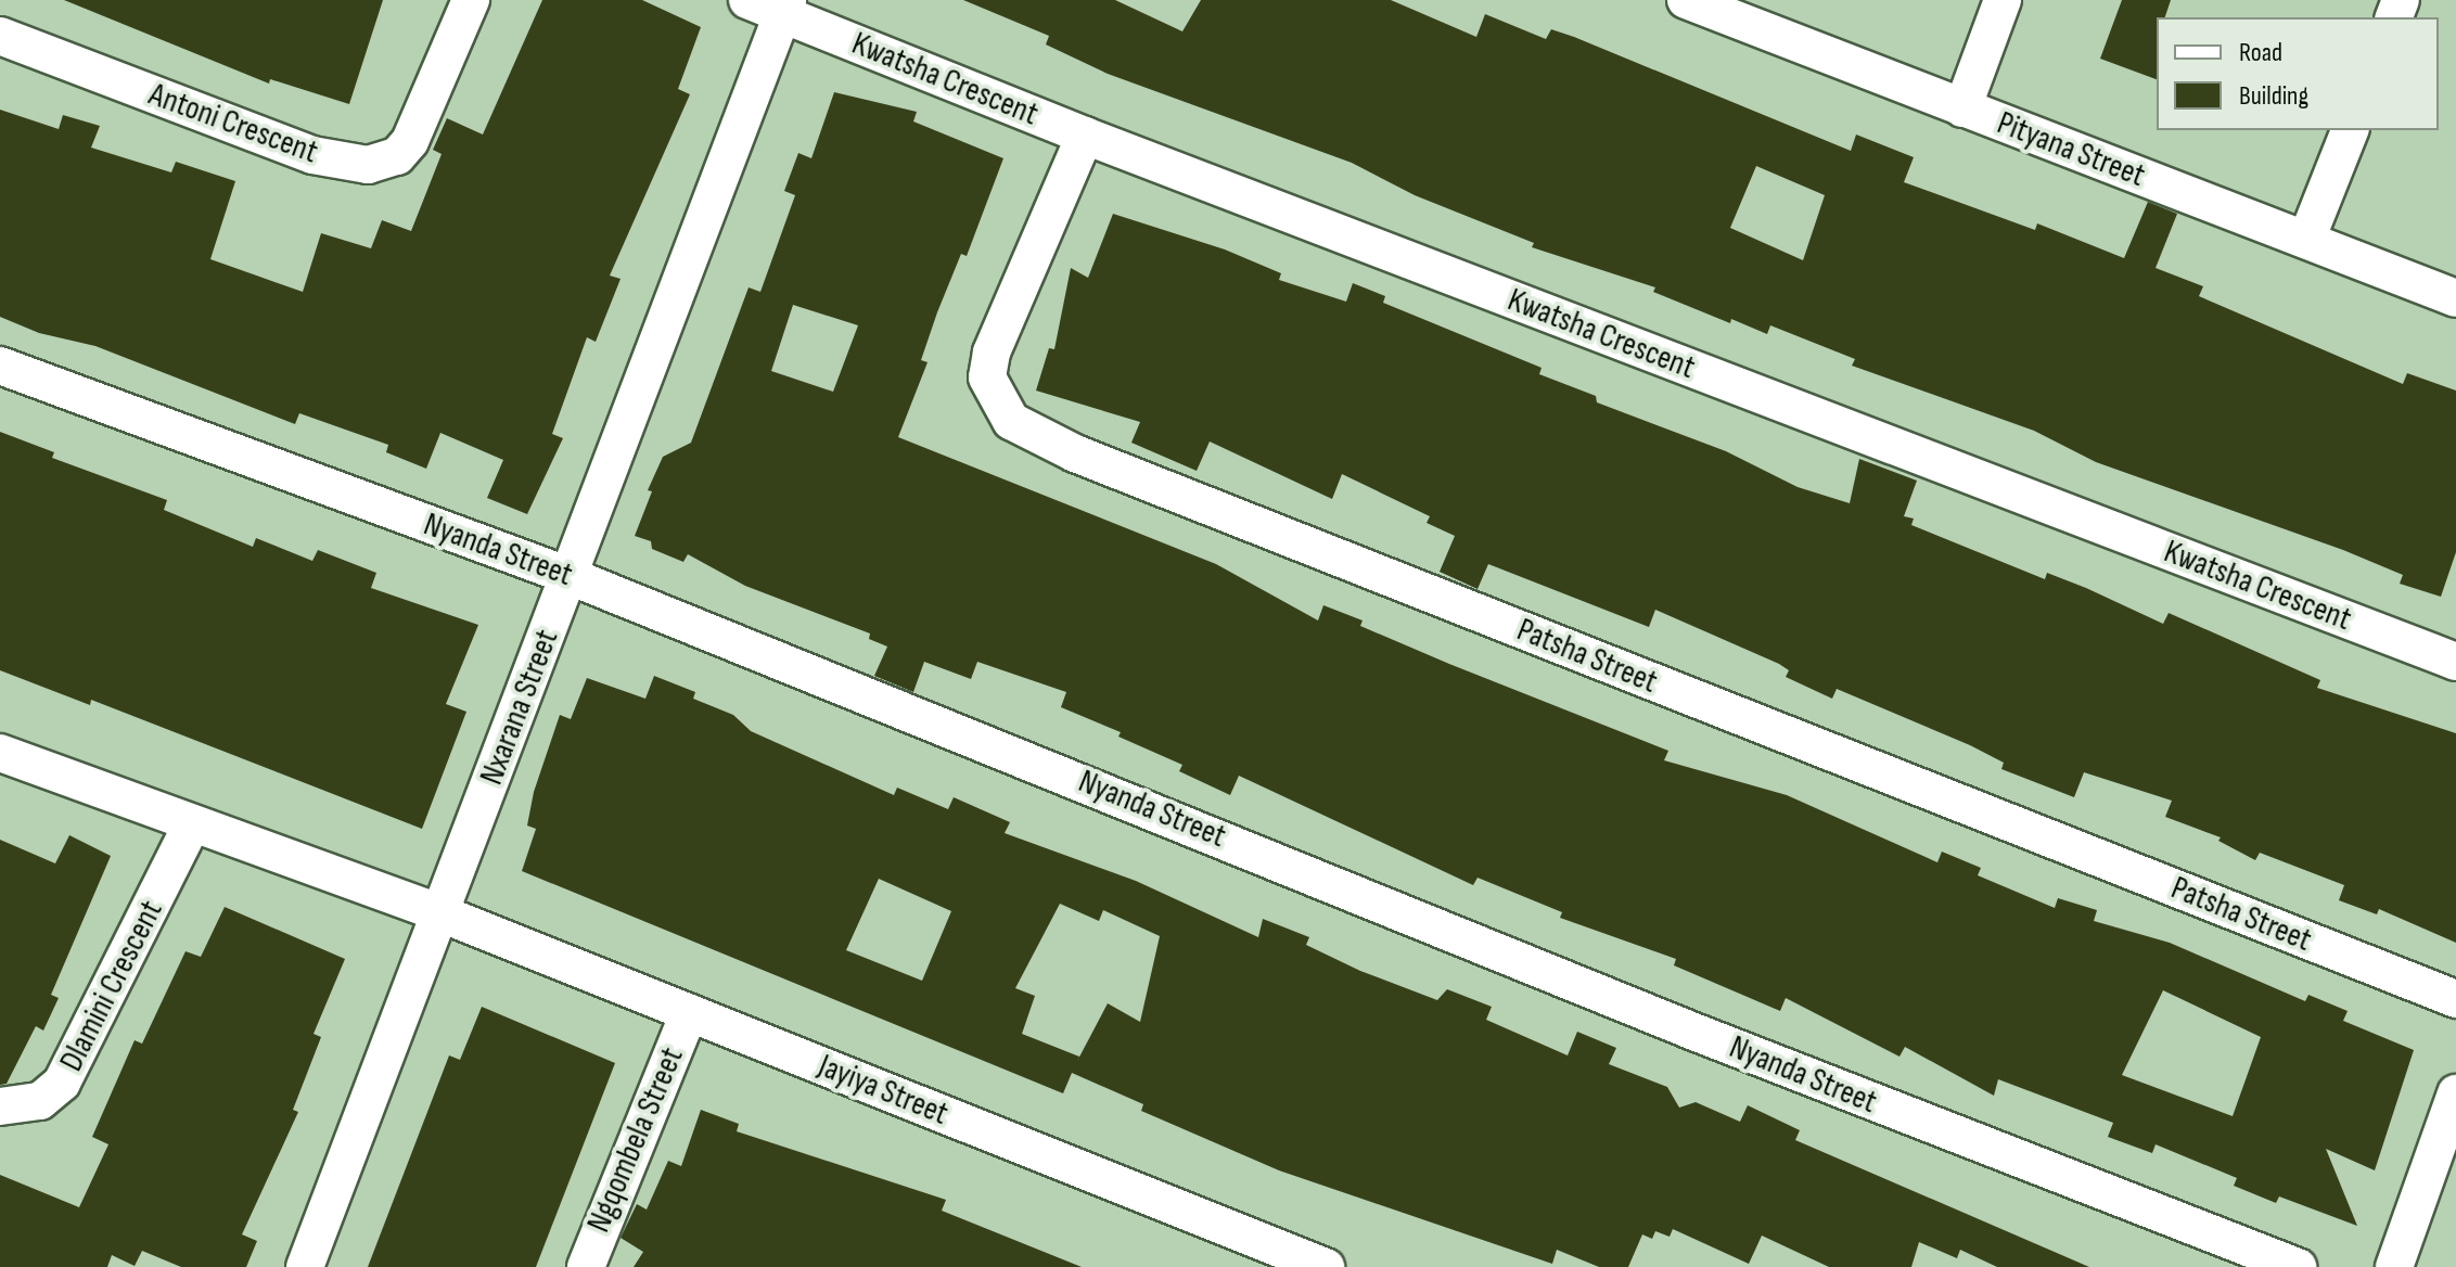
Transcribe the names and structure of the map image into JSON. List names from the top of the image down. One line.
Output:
{"streets":{"street":["Kwatsha Crescent","Antoni Crescent","Pityana Street","Nyanda Street","Patsha Street","Nxarana Street","Dlamini Crescent","Jayiya Street","Ngqombela Street"]},"crossings":[["Kwatsha Crescent","Patsha Street"],["Kwatsha Crescent","Nxarana Street"],["Nyanda Street","Nxarana Street"],["Nxarana Street","Jayiya Street"],["Jayiya Street","Ngqombela Street"]],"legend":["Road","Building"]}
